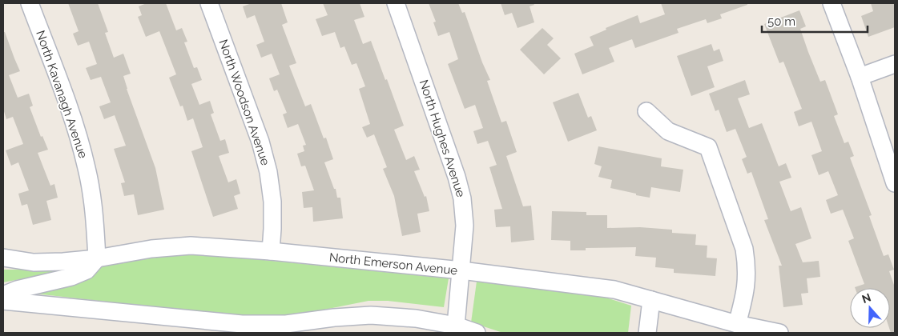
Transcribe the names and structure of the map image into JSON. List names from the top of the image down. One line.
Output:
{"streets":{"street":["North Kavanagh Avenue","North Woodson Avenue","North Hughes Avenue","North Emerson Avenue"]},"crossings":[["North Kavanagh Avenue","North Emerson Avenue"],["North Woodson Avenue","North Emerson Avenue"],["North Hughes Avenue","North Emerson Avenue"]],"scale_bar":"50 m","north":"top"}
